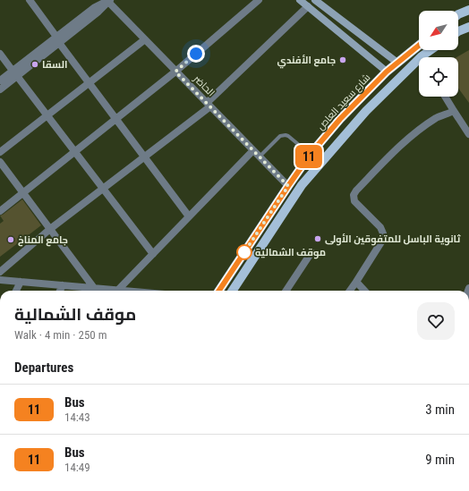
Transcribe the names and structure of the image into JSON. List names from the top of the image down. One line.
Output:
{"streets":{"main road":["شارع سعيد العاص"],"street":["الحاضر"]},"crossings":[["الحاضر","شارع سعيد العاص"]],"places":["جامع الأفندي","السقا","ثانوية الباسل للمتفوقين الأولى","جامع المناخ","موقف الشمالية"],"lines":["bus line 11"],"north":"bottom left","page":{"on_map":"11","heading":[["موقف الشمالية","Walk · 4 min · 250 m"],"Departures"],"list":[{"mark":"11","name":"Bus","note":"14:43","value":"3 min"},{"mark":"11","name":"Bus","note":"14:49","value":"9 min"}]}}
